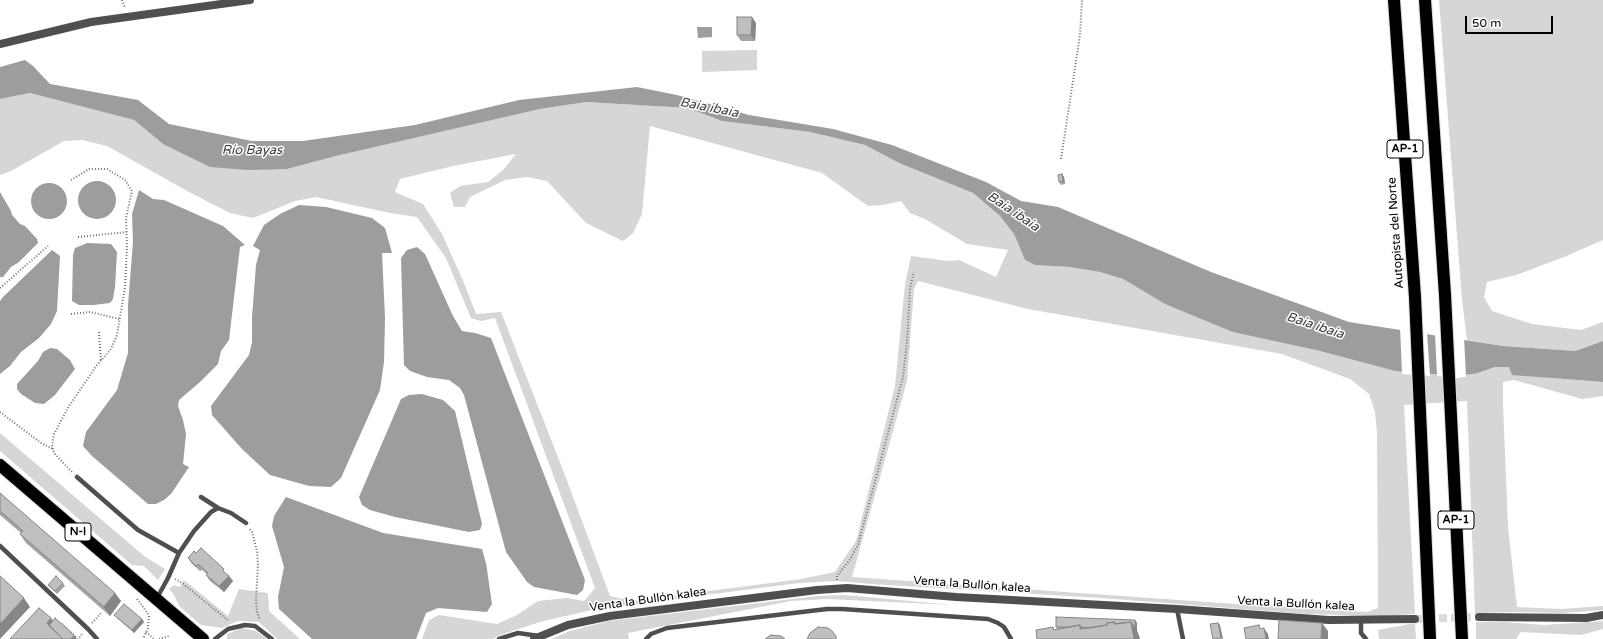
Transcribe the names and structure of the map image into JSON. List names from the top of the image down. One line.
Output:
{"streets":{"highway":["AP-1","Autopista del Norte","N-I"],"street":["Venta la Bullón kalea"]},"water":["Baia ibaia","Río Bayas"],"scale_bar":"50 m"}
